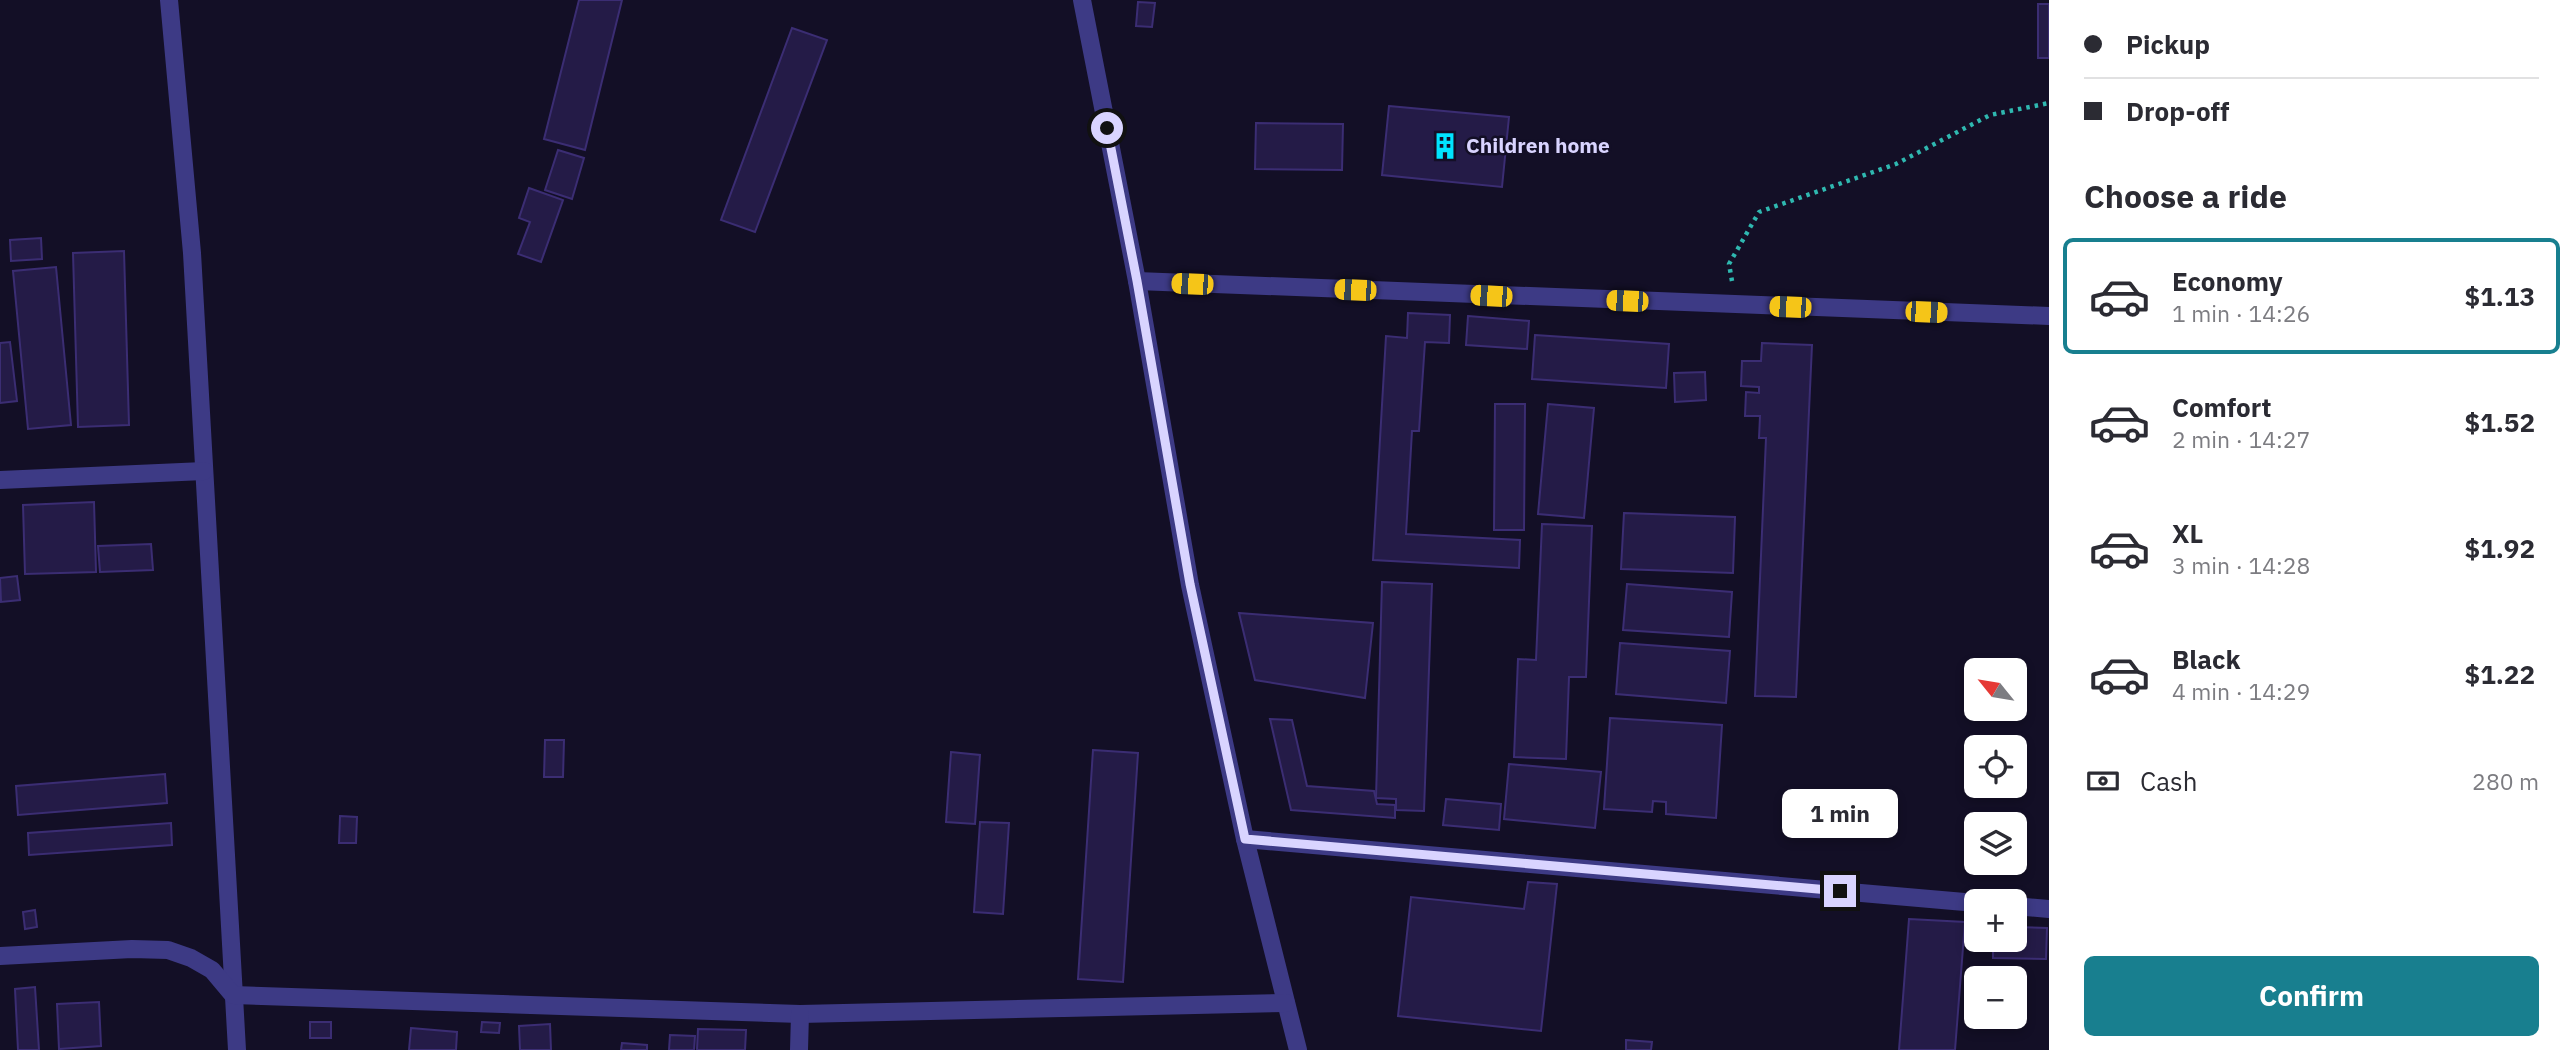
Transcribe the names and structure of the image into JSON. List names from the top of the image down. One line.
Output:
{"places":{"building":["Children home"]},"north":"top left","page":{"banner":["Pickup","Drop-off"],"heading":"Choose a ride","list":[{"name":"Economy","note":"1 min · 14:26","value":"$1.13"},{"name":"Comfort","note":"2 min · 14:27","value":"$1.52"},{"name":"XL","note":"3 min · 14:28","value":"$1.92"},{"name":"Black","note":"4 min · 14:29","value":"$1.22"}],"map_buttons":["+","−"],"pay":["Cash","280 m"],"bubble":"1 min","buttons":"Confirm"}}
